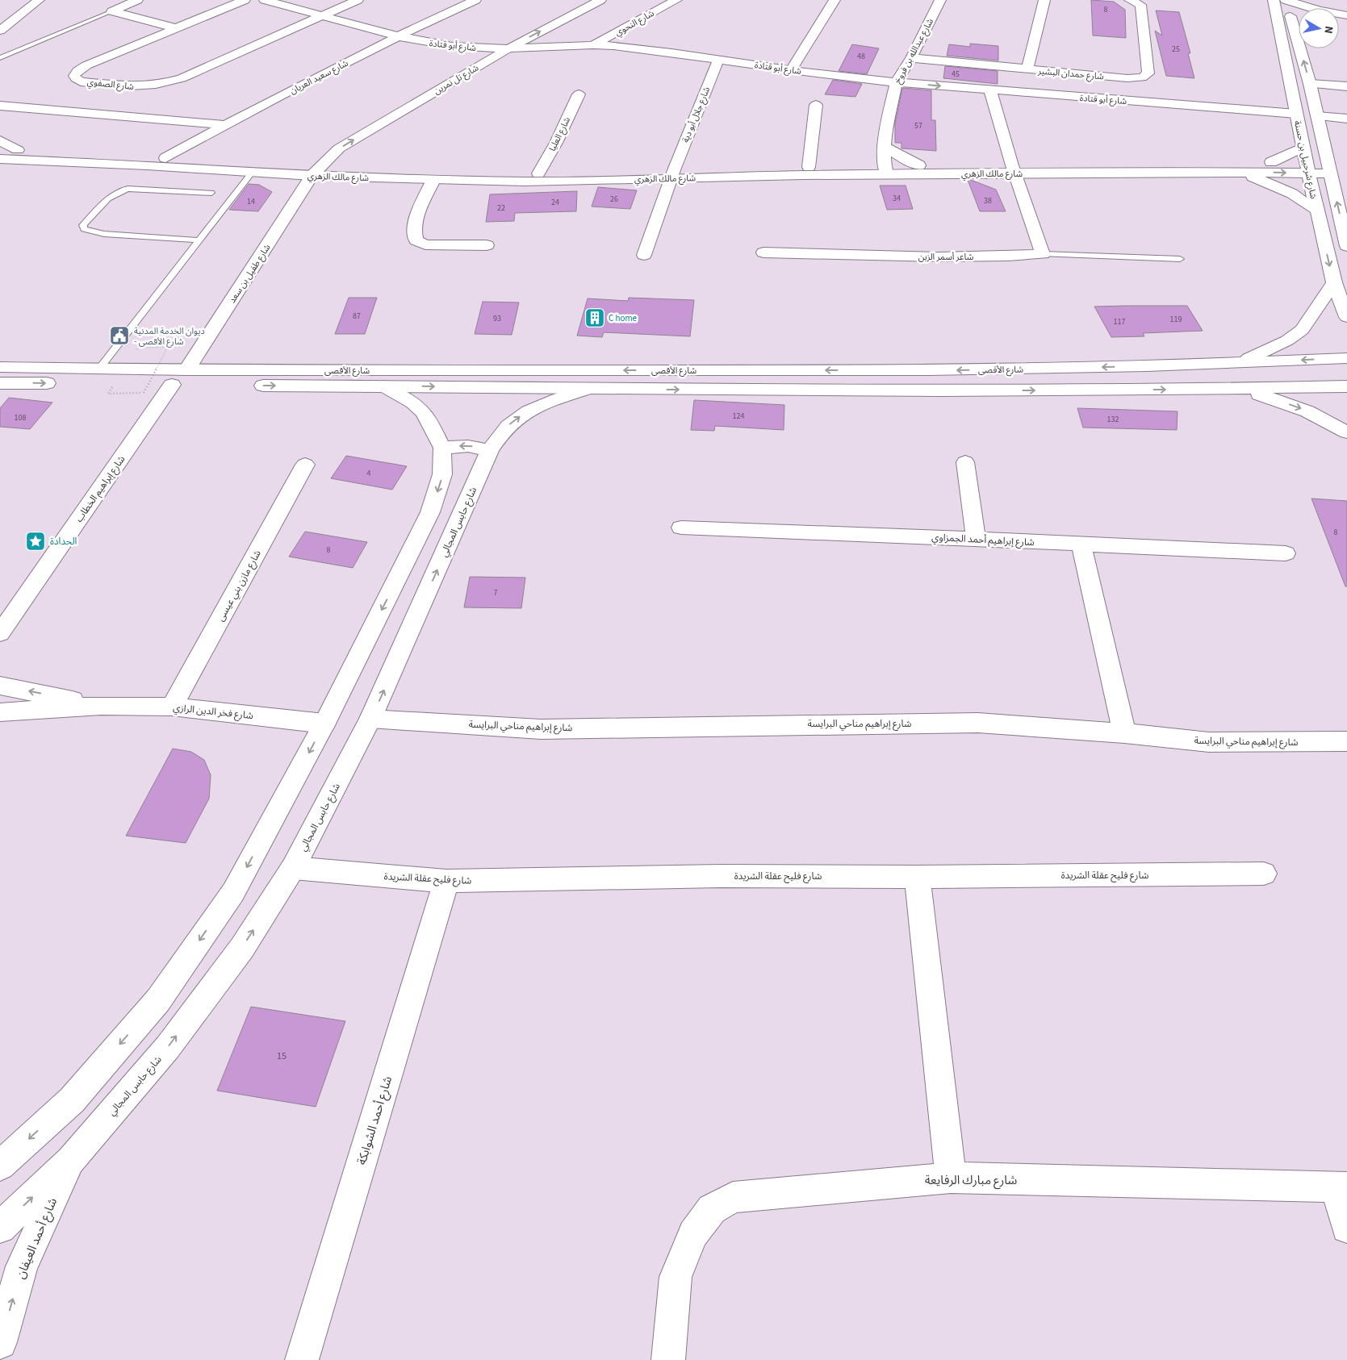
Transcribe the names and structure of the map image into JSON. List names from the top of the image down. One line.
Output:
{"streets":{"street":["شارع النحوي","شارع أبو قتادة","شارع عبدالله بن فروخ","شارع حمدان البشير","شارع سعيد العريان","شارع تل نمرين","شارع الصفوي","شارع جلال أبو دية","شارع العليا","شارع شرحبيل بن حسنة","شارع مالك الزهري","شاعر أسمر الزبن","شارع طفيل بن سعد","شارع الأقصى","شارع إبراهيم الخطاب","شارع حابس المجالي","شارع إبراهيم أحمد الجمزاوي","شارع مازن بني عيسى","شارع فخر الدين الرازي","شارع إبراهيم مناحي البرايسة","شارع فليح عقلة الشريدة","شارع أحمد الشوابكة","شارع مبارك الرفايعة","شارع أحمد العيفان"]},"crossings":[["شارع النحوي","شارع أبو قتادة"],["شارع أبو قتادة","شارع عبدالله بن فروخ"],["شارع أبو قتادة","شارع سعيد العريان"],["شارع أبو قتادة","شارع تل نمرين"],["شارع أبو قتادة","شارع الصفوي"],["شارع أبو قتادة","شارع جلال أبو دية"],["شارع أبو قتادة","شارع شرحبيل بن حسنة"],["شارع عبدالله بن فروخ","شارع حمدان البشير"],["شارع عبدالله بن فروخ","شارع مالك الزهري"],["شارع سعيد العريان","شارع مالك الزهري"],["شارع تل نمرين","شارع مالك الزهري"],["شارع تل نمرين","شارع طفيل بن سعد"],["شارع جلال أبو دية","شارع مالك الزهري"],["شارع العليا","شارع مالك الزهري"],["شارع شرحبيل بن حسنة","شارع مالك الزهري"],["شارع مالك الزهري","شارع طفيل بن سعد"],["شارع طفيل بن سعد","شارع الأقصى"],["شارع الأقصى","شارع إبراهيم الخطاب"],["شارع الأقصى","شارع حابس المجالي"],["شارع حابس المجالي","شارع إبراهيم مناحي البرايسة"],["شارع حابس المجالي","شارع فليح عقلة الشريدة"],["شارع حابس المجالي","شارع أحمد العيفان"],["شارع مازن بني عيسى","شارع فخر الدين الرازي"],["شارع فليح عقلة الشريدة","شارع أحمد الشوابكة"]],"one_way":["شارع تل نمرين","شارع أحمد العيفان"],"places":{"building":["C home"],"public building":["ديوان الخدمة المدنية - شارع الأقصى"],"place":["الحدادة"]},"house_numbers":["8","25","48","45","57","34","26","38","14","24","22","87","93","119","117","124","108","132","4","8","8","7","15"],"north":"right"}
